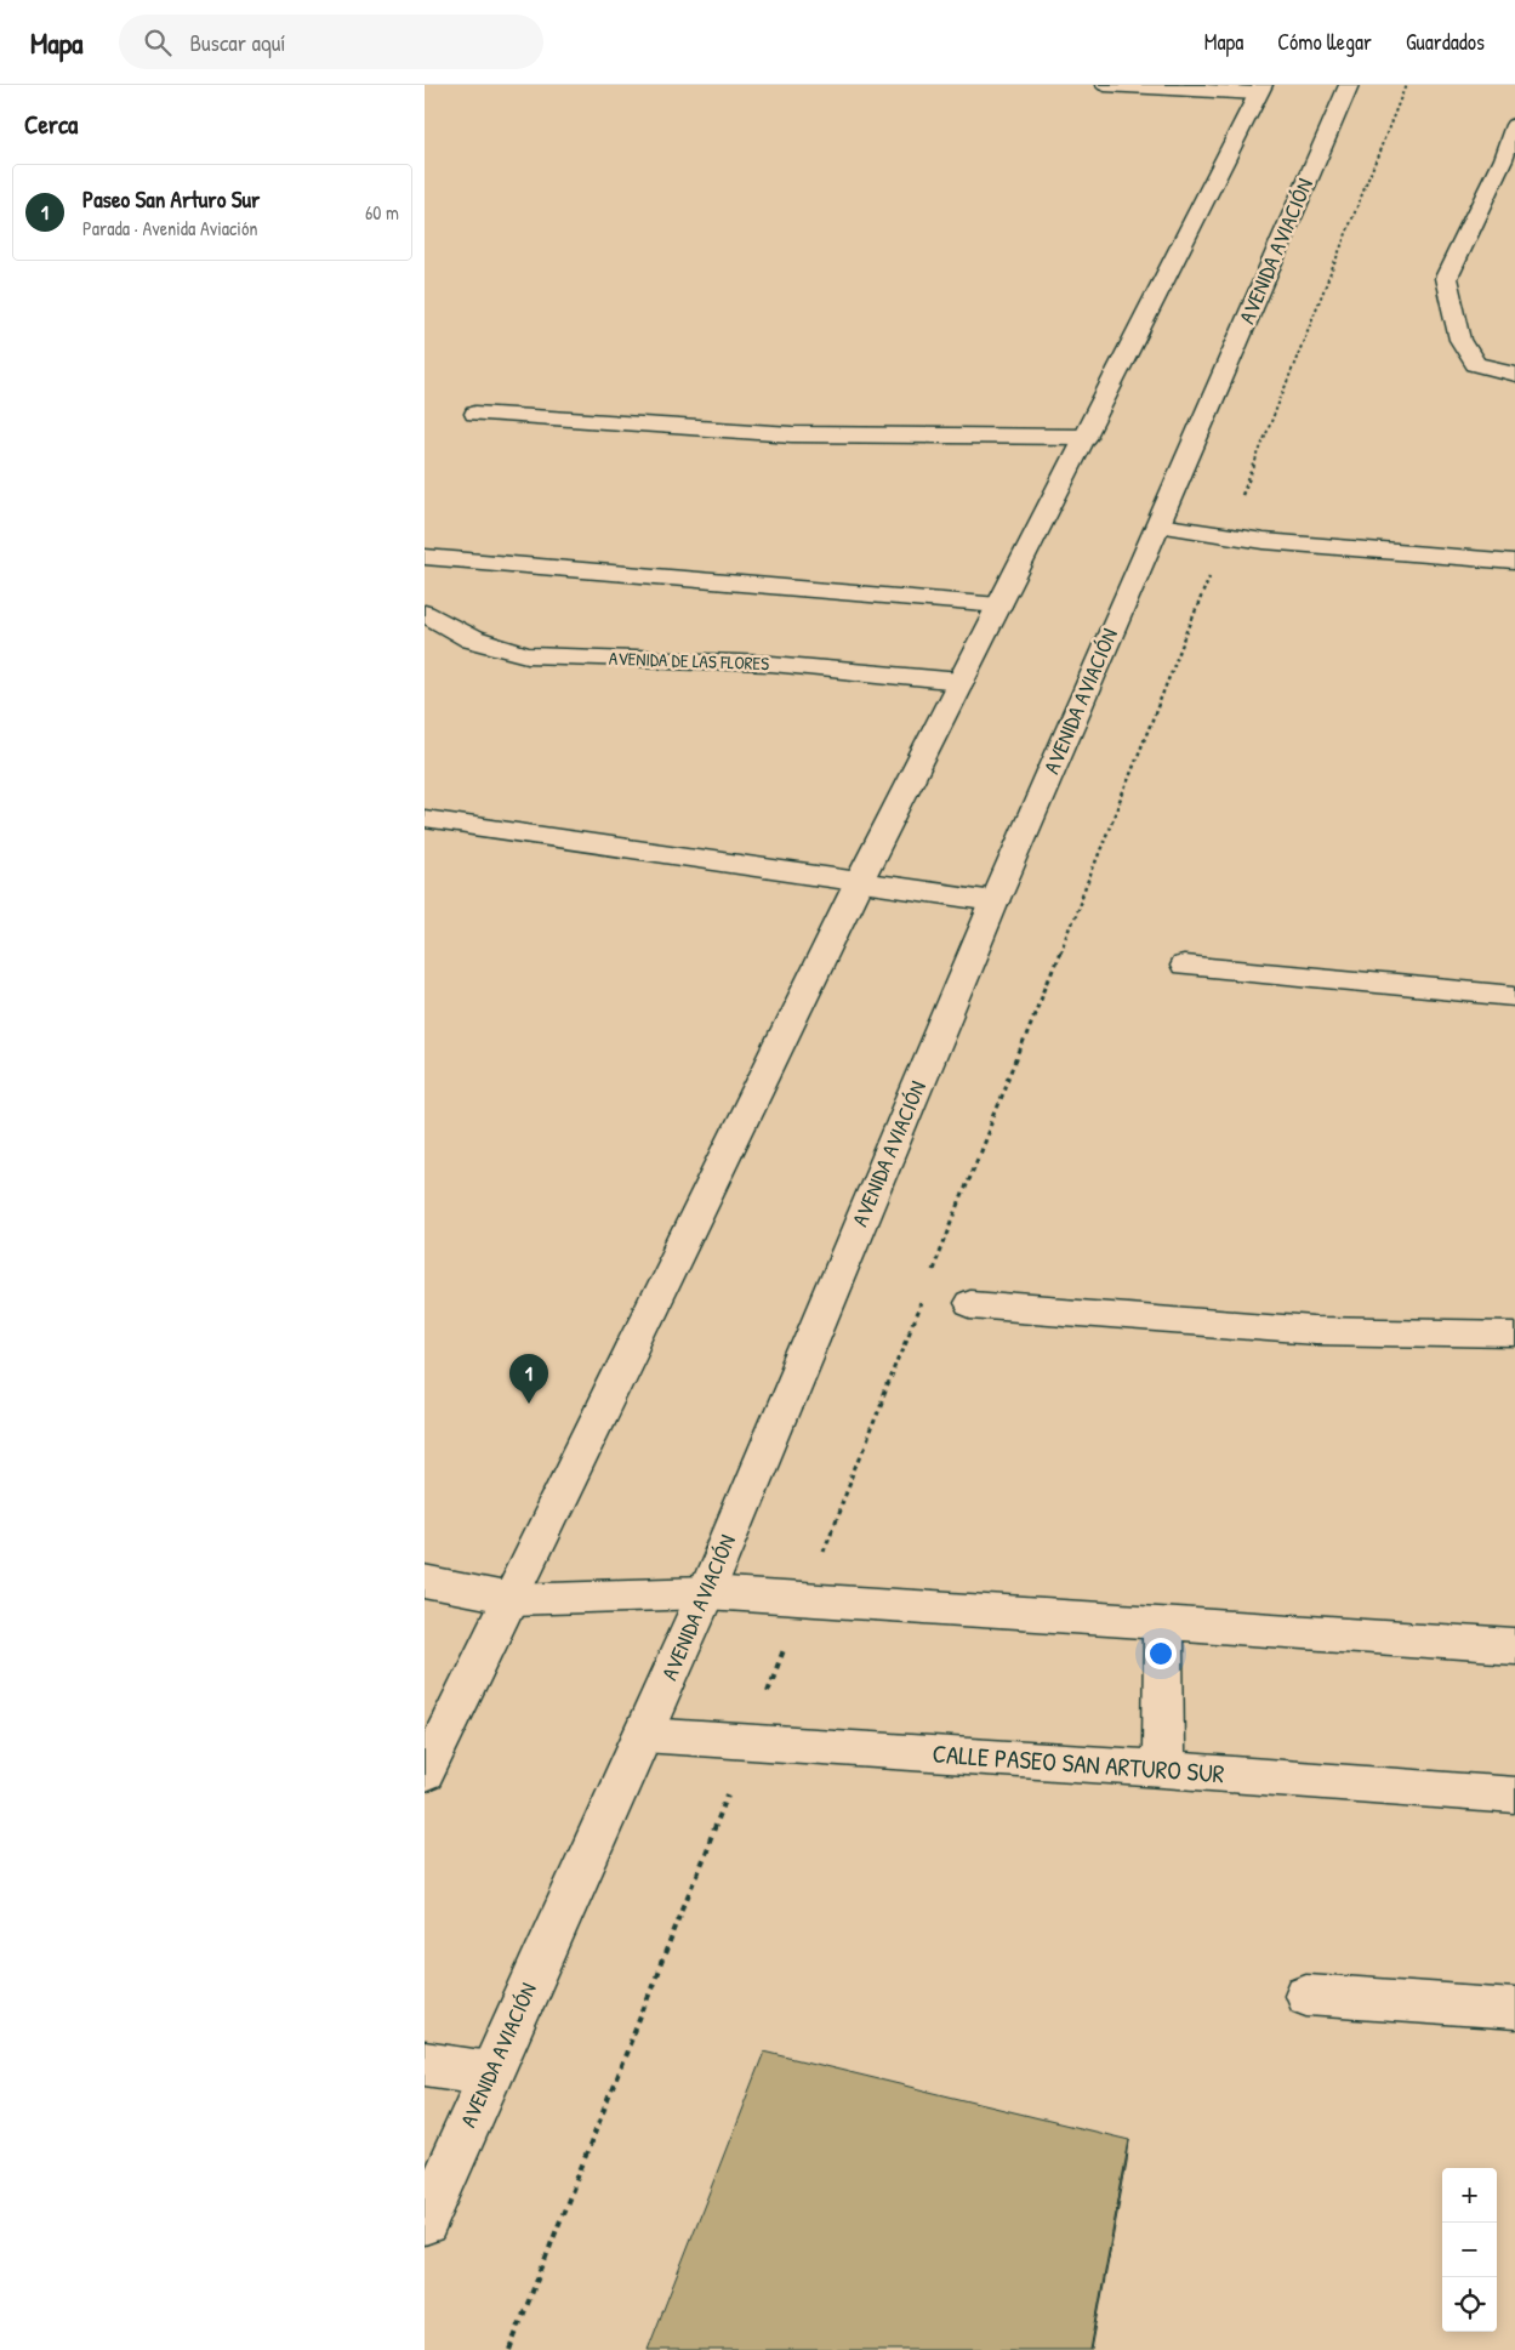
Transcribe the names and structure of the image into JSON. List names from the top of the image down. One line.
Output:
{"streets":{"main road":["AVENIDA AVIACIÓN","AVENIDA DE LAS FLORES","CALLE PASEO SAN ARTURO SUR"]},"crossings":[["AVENIDA AVIACIÓN","CALLE PASEO SAN ARTURO SUR"]],"page":{"header":"Mapa","search":"Buscar aquí","nav":["Mapa","Cómo llegar","Guardados"],"heading":"Cerca","list":[{"mark":"1","name":"Paseo San Arturo Sur","note":"Parada · Avenida Aviación","value":"60 m"}],"pins":"1","map_buttons":["+","−"]}}
